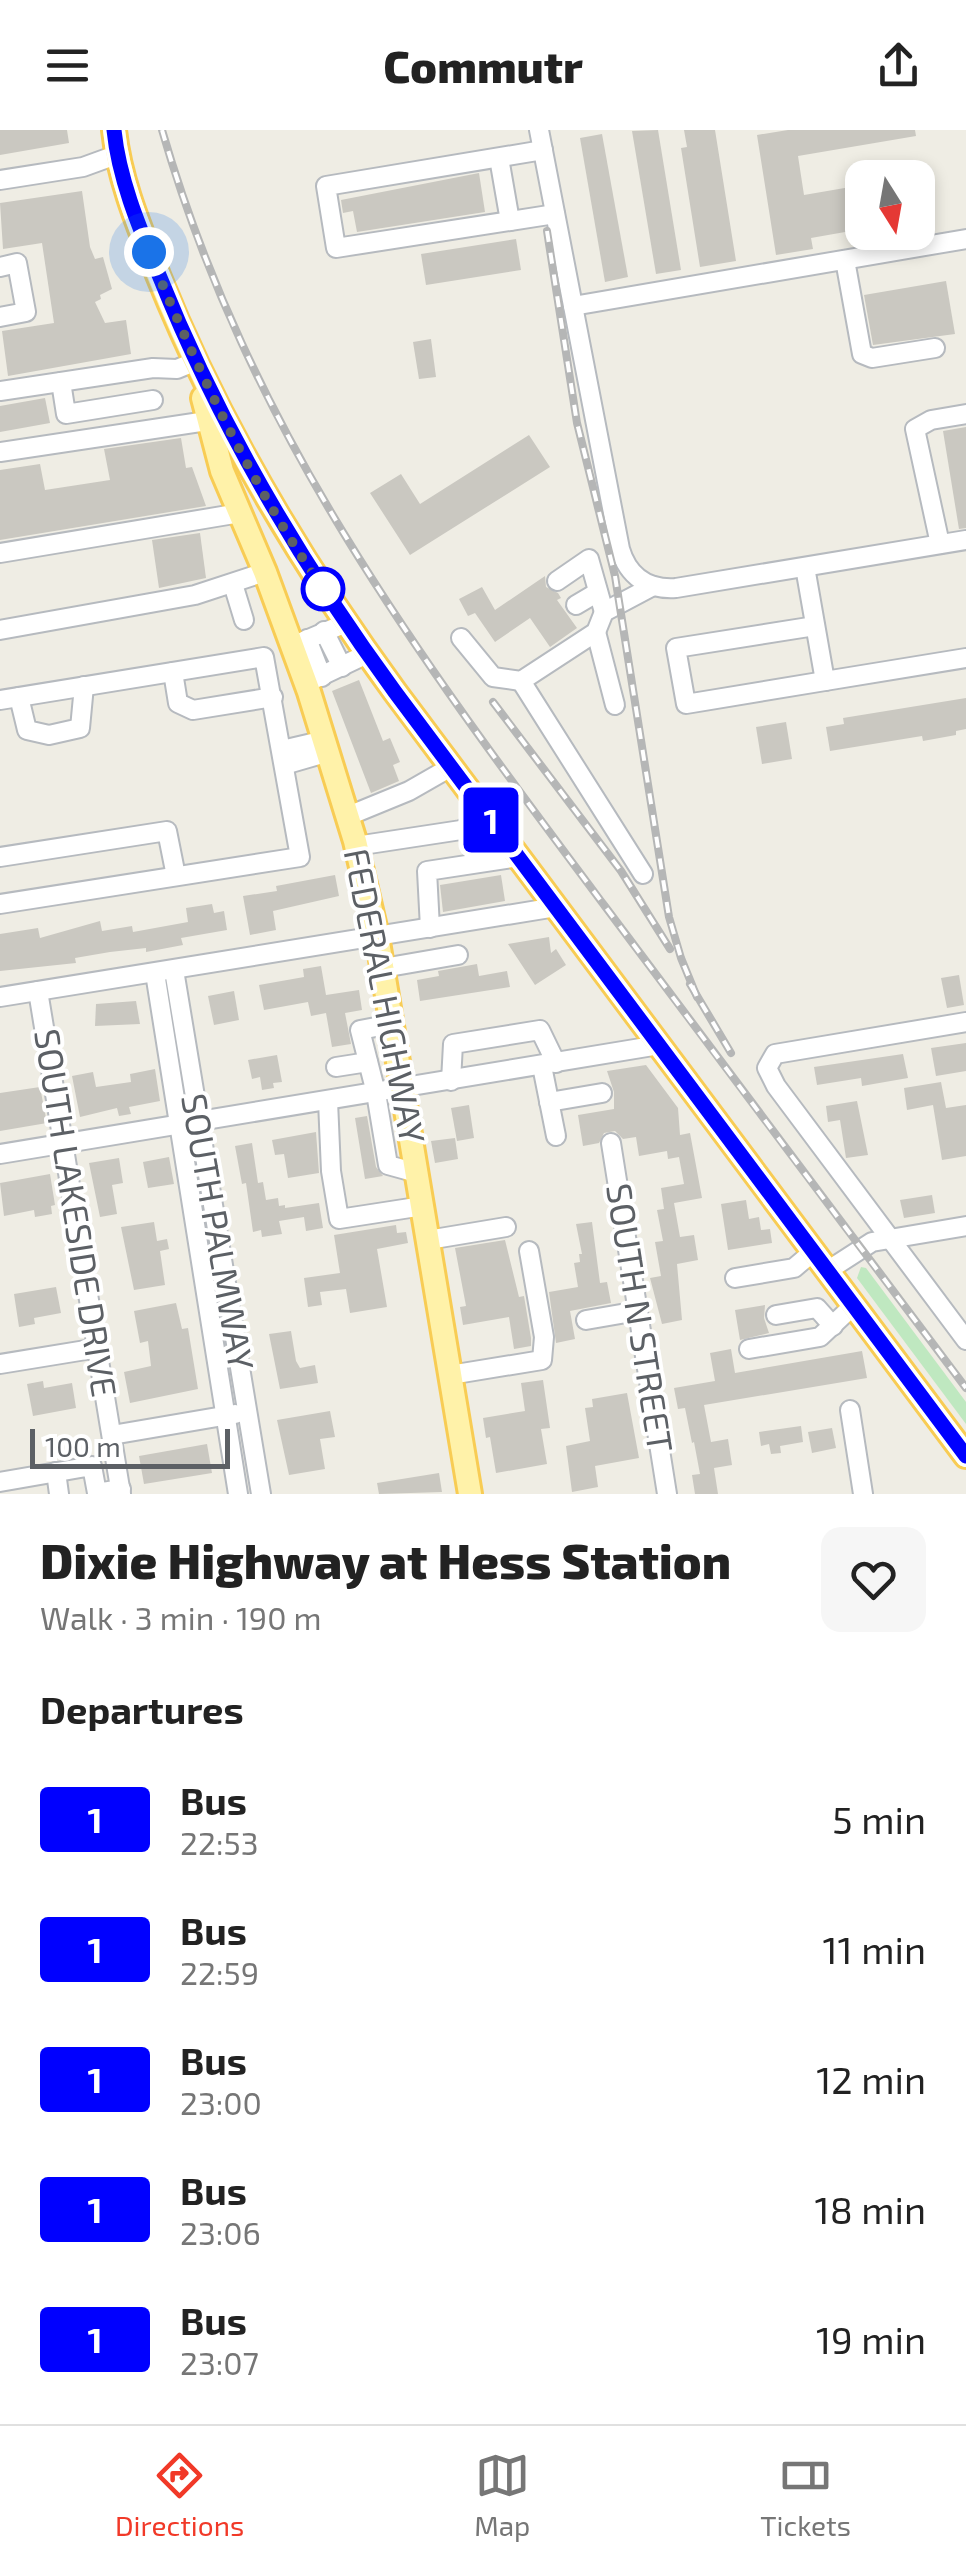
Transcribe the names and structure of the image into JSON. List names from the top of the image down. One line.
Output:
{"streets":{"main road":["FEDERAL HIGHWAY"],"street":["SOUTH LAKESIDE DRIVE","SOUTH PALMWAY","SOUTH N STREET"]},"lines":["bus line 1"],"scale_bar":"100 m","north":"bottom","page":{"header":"Commutr","on_map":"1","scale":"100 m","heading":[["Dixie Highway at Hess Station","Walk · 3 min · 190 m"],"Departures"],"list":[{"mark":"1","name":"Bus","note":"22:53","value":"5 min"},{"mark":"1","name":"Bus","note":"22:59","value":"11 min"},{"mark":"1","name":"Bus","note":"23:00","value":"12 min"},{"mark":"1","name":"Bus","note":"23:06","value":"18 min"},{"mark":"1","name":"Bus","note":"23:07","value":"19 min"}],"tabs":["Directions","Map","Tickets"]}}
